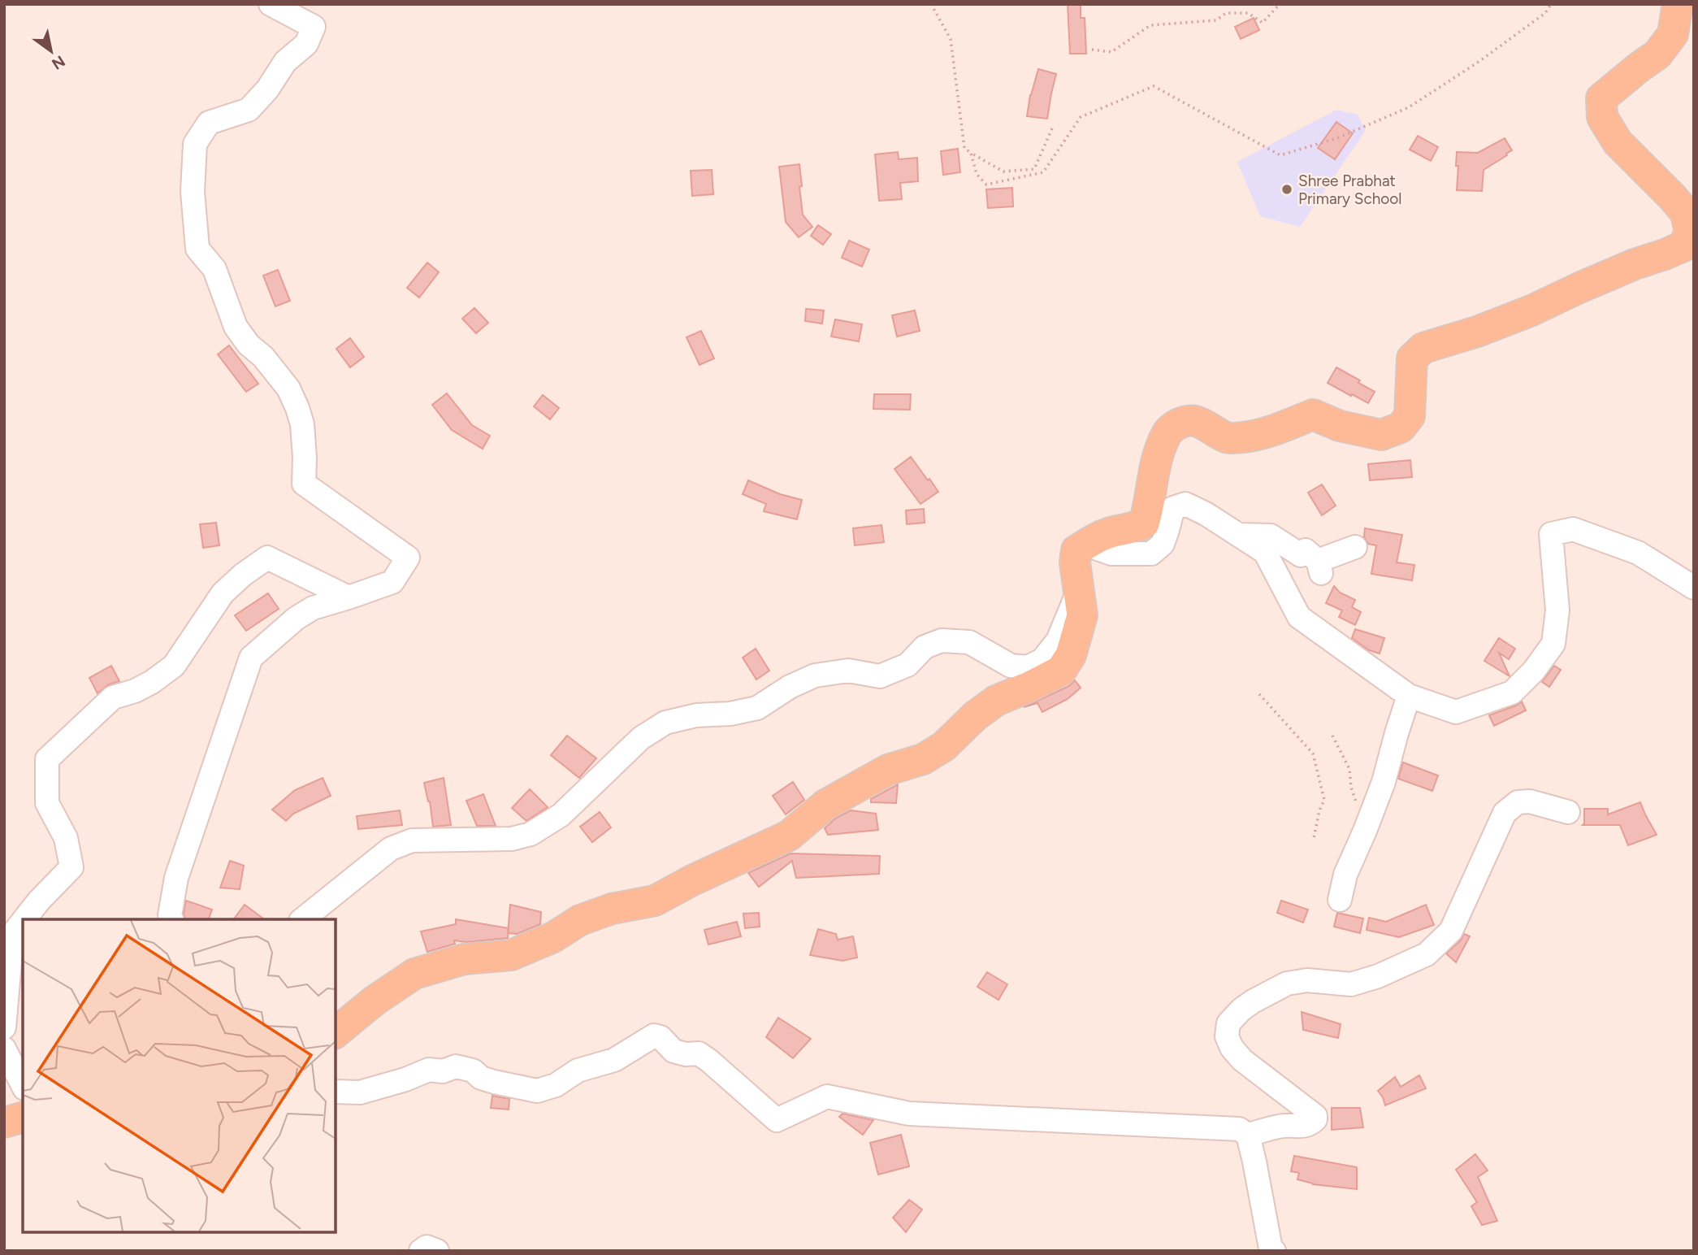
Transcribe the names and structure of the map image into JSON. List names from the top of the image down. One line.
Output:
{"places":["Shree Prabhat Primary School"],"north":"bottom right"}
